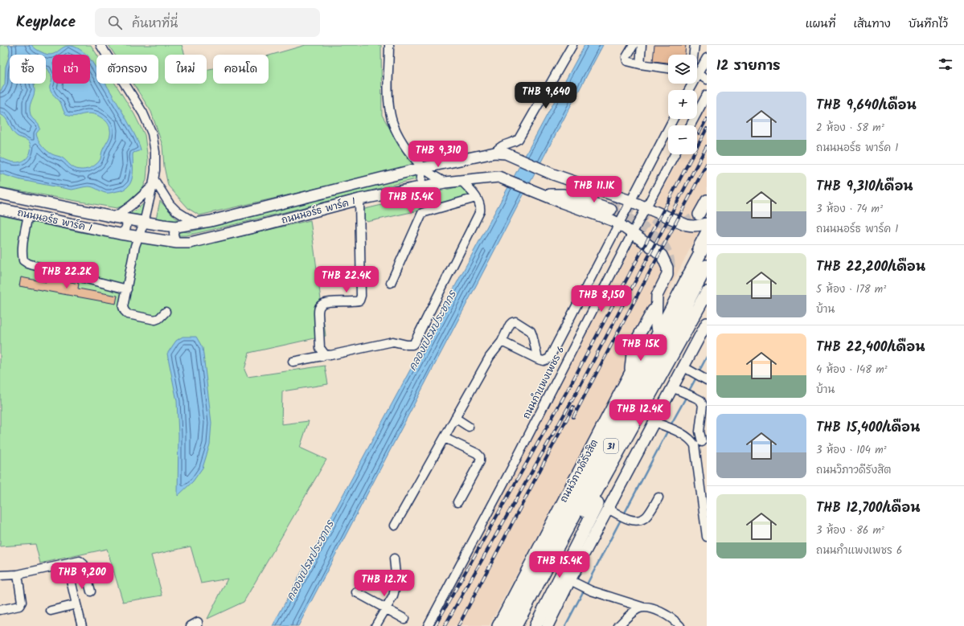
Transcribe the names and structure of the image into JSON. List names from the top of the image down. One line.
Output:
{"streets":{"highway":["31","ถนนวิภาวดีรังสิต"],"main road":["ถนนนอร์ธ พาร์ค 1"],"street":["ถนนกำแพงเพชร 6"]},"crossings":[["ถนนนอร์ธ พาร์ค 1","ถนนกำแพงเพชร 6"],["ถนนนอร์ธ พาร์ค 1","ถนนวิภาวดีรังสิต"]],"water":["คลองเปรมประชากร"],"page":{"header":"Keyplace","search":"ค้นหาที่นี่","nav":["แผนที่","เส้นทาง","บันทึกไว้"],"heading":"12 รายการ","map_buttons":["+","−"],"chip":["ซื้อ","เช่า","ตัวกรอง","ใหม่","คอนโด"],"price":["THB 9,640","THB 9,310","THB 11.1K","THB 15.4K","THB 22.2K","THB 22.4K","THB 8,150","THB 15K","THB 12.4K","THB 15.4K","THB 9,200","THB 12.7K"],"list":[{"name":"THB 9,640/เดือน","note":"2 ห้อง · 58 m² · ถนนนอร์ธ พาร์ค 1"},{"name":"THB 9,310/เดือน","note":"3 ห้อง · 74 m² · ถนนนอร์ธ พาร์ค 1"},{"name":"THB 22,200/เดือน","note":"5 ห้อง · 178 m² · บ้าน"},{"name":"THB 22,400/เดือน","note":"4 ห้อง · 148 m² · บ้าน"},{"name":"THB 15,400/เดือน","note":"3 ห้อง · 104 m² · ถนนวิภาวดีรังสิต"},{"name":"THB 12,700/เดือน","note":"3 ห้อง · 86 m² · ถนนกำแพงเพชร 6"}]}}
